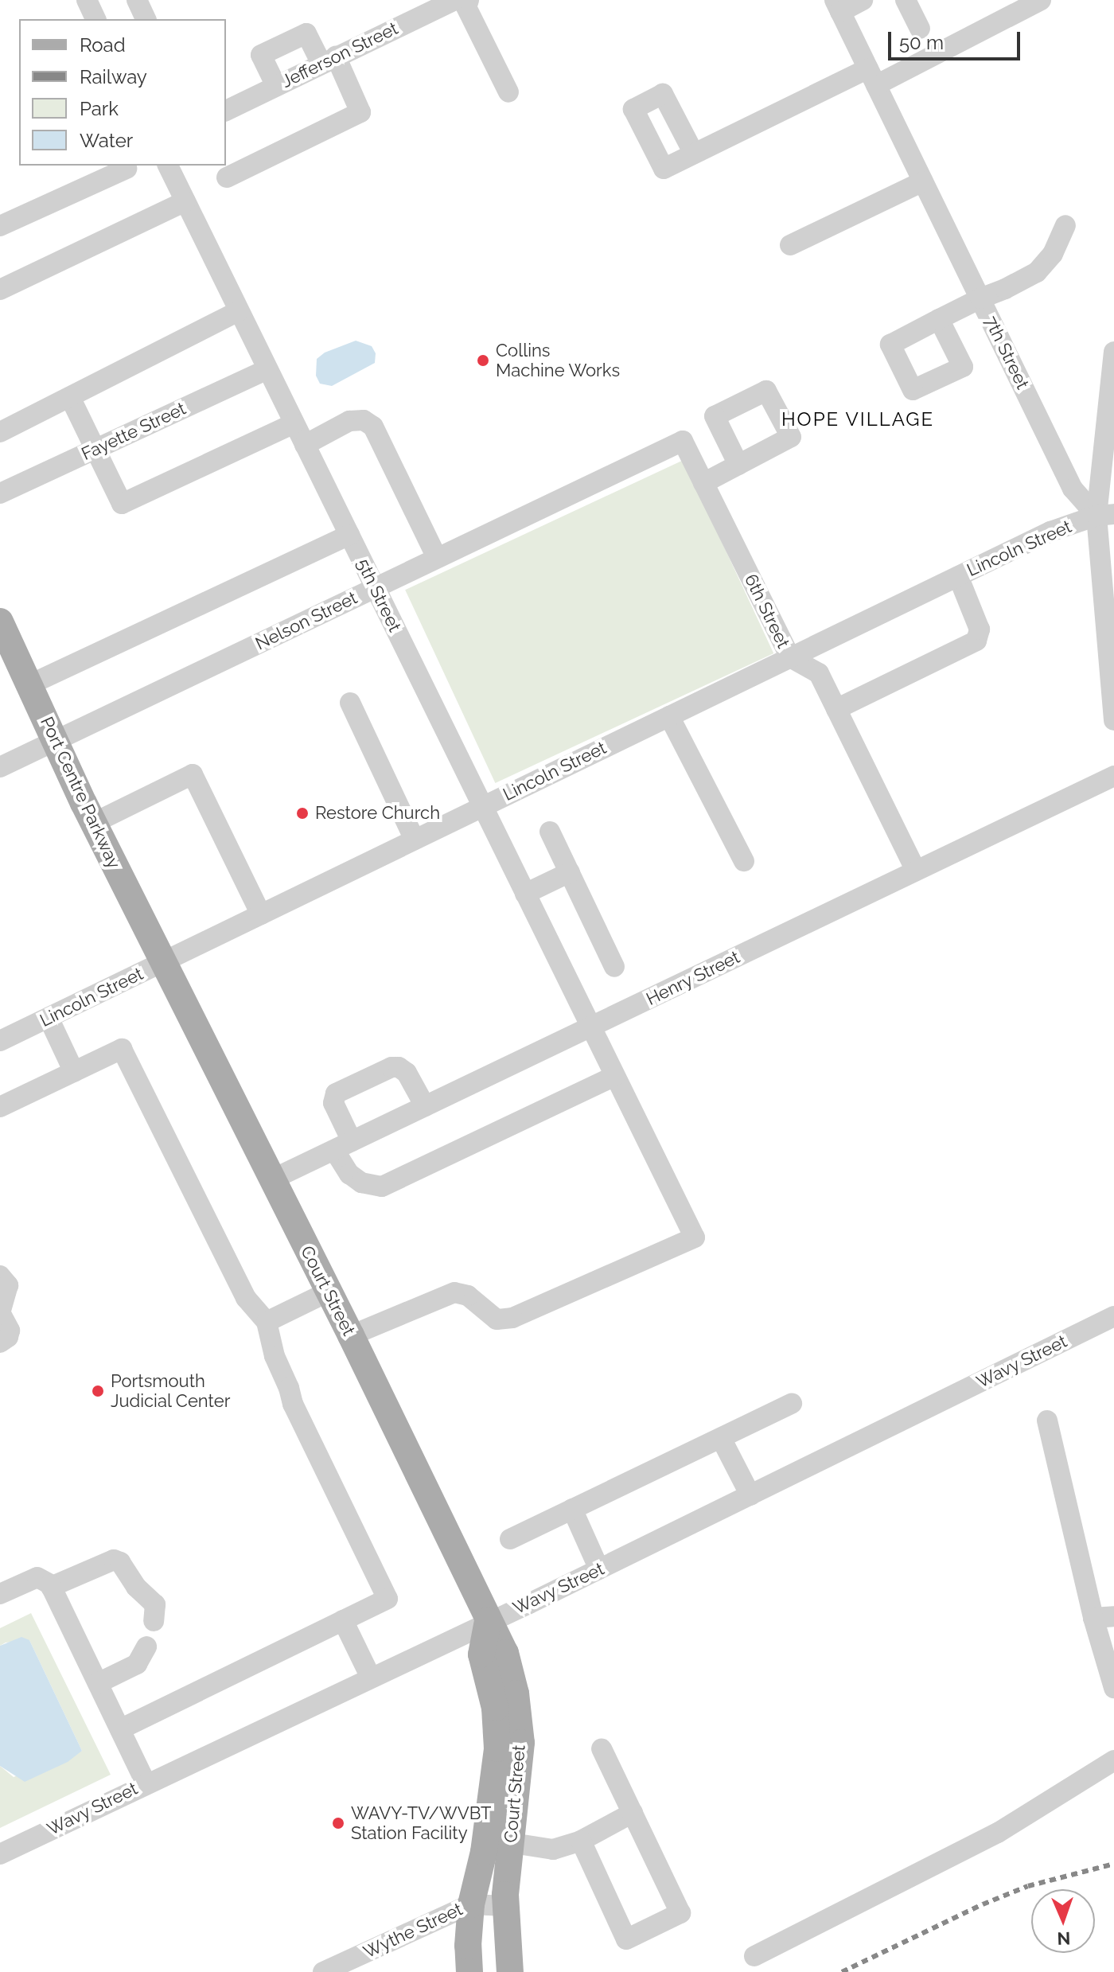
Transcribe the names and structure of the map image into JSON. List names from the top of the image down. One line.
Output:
{"streets":{"main road":["Port Centre Parkway","Court Street"],"street":["Jefferson Street","7th Street","Fayette Street","Lincoln Street","5th Street","6th Street","Nelson Street","Henry Street","Wavy Street","Wythe Street"]},"crossings":[["7th Street","Lincoln Street"],["Fayette Street","5th Street"],["Lincoln Street","5th Street"],["Lincoln Street","6th Street"],["Lincoln Street","Port Centre Parkway"],["Lincoln Street","Court Street"],["5th Street","Nelson Street"],["5th Street","Henry Street"],["5th Street","Court Street"],["6th Street","Nelson Street"],["6th Street","Henry Street"],["Nelson Street","Port Centre Parkway"],["Port Centre Parkway","Court Street"],["Henry Street","Court Street"],["Court Street","Wavy Street"],["Court Street","Wythe Street"]],"districts":["HOPE VILLAGE"],"places":["Collins Machine Works","Restore Church","Portsmouth Judicial Center","WAVY-TV/WVBT Station Facility"],"legend":["Road","Railway","Park","Water"],"scale_bar":"50 m","north":"bottom"}
